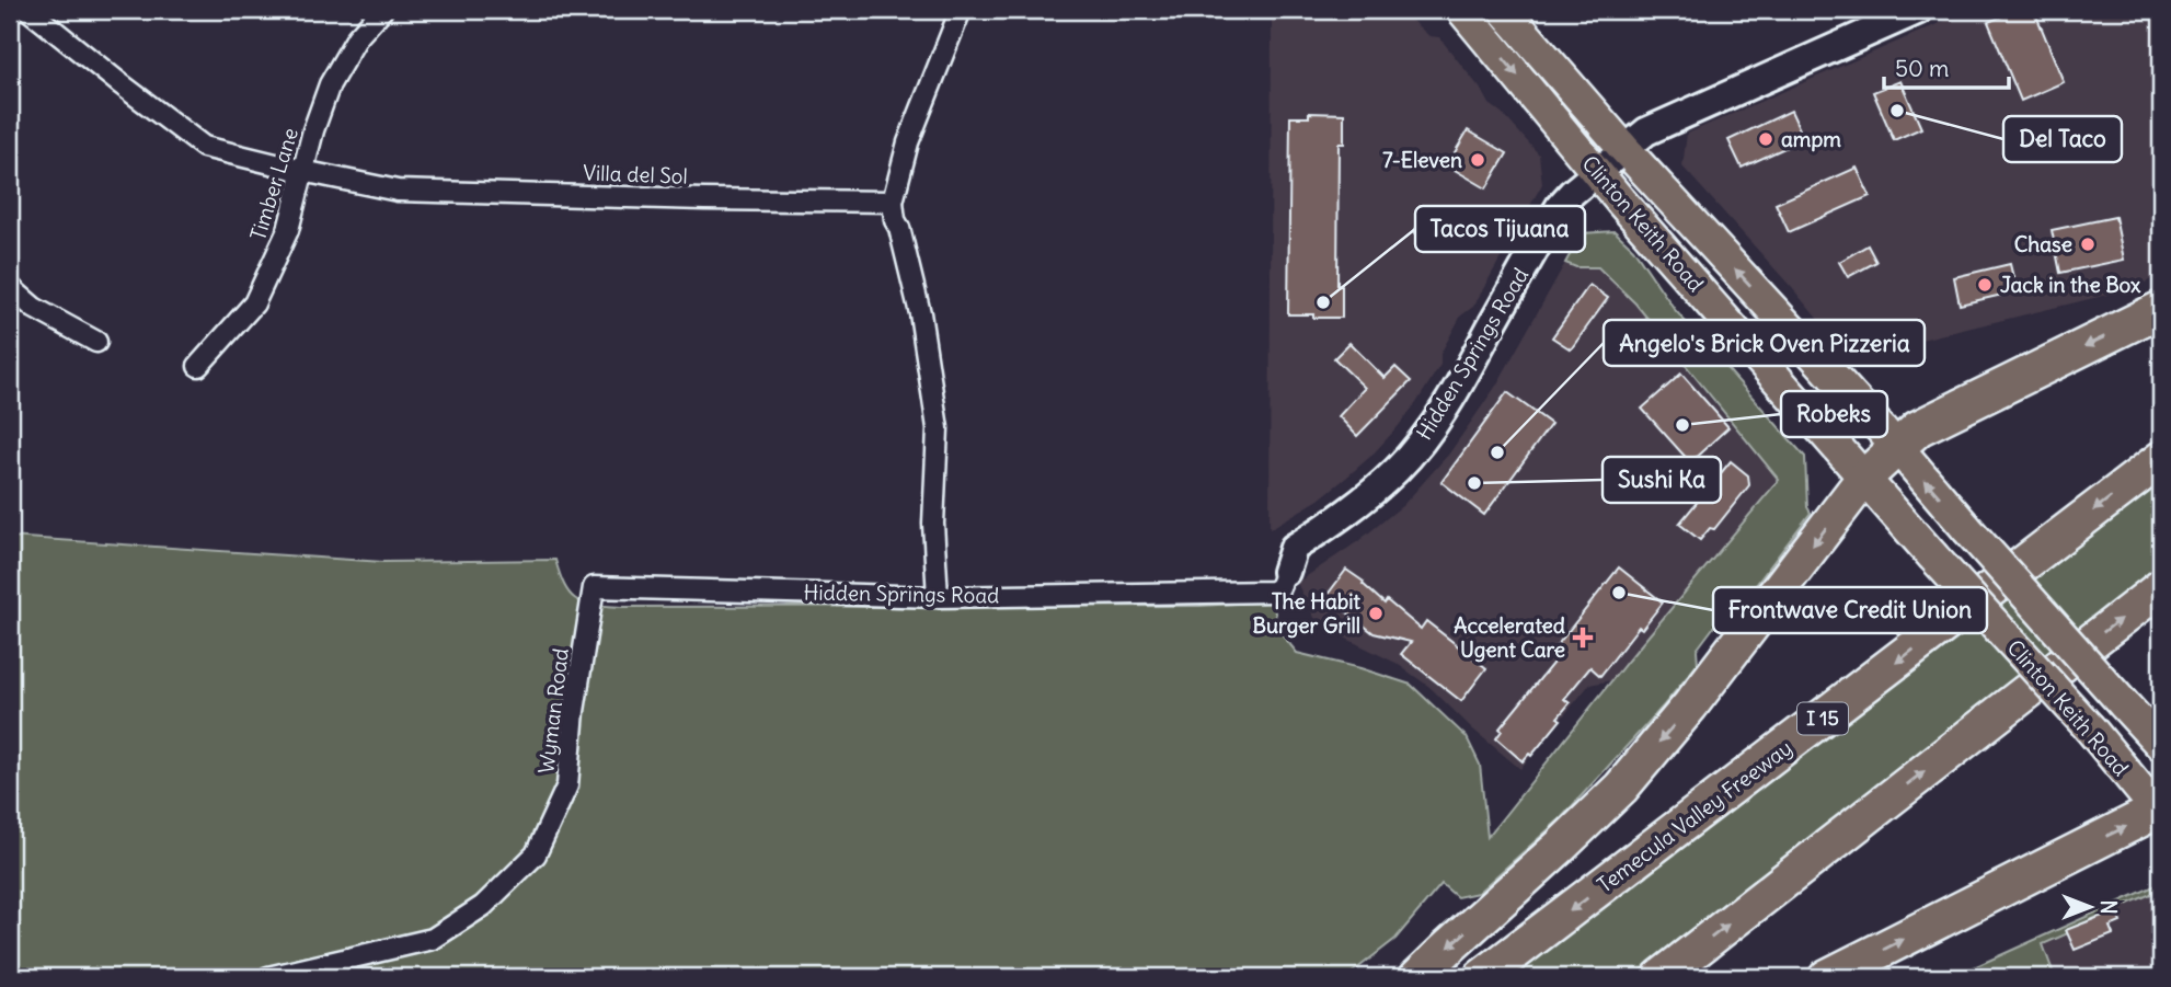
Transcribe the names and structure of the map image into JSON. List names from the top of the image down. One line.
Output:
{"streets":{"highway":["I 15","Temecula Valley Freeway"],"main road":["Clinton Keith Road"],"street":["Villa del Sol","Timber Lane","Hidden Springs Road","Wyman Road"]},"crossings":[["Villa del Sol","Timber Lane"],["Clinton Keith Road","Hidden Springs Road"],["Hidden Springs Road","Wyman Road"]],"places":{"other":["Del Taco","ampm","7-Eleven","Chase","Jack in the Box","Tacos Tijuana","Robeks","Angelo's Brick Oven Pizzeria","Sushi Ka","Frontwave Credit Union","The Habit Burger Grill"],"health":["Accelerated Ugent Care"]},"scale_bar":"50 m","north":"right"}
